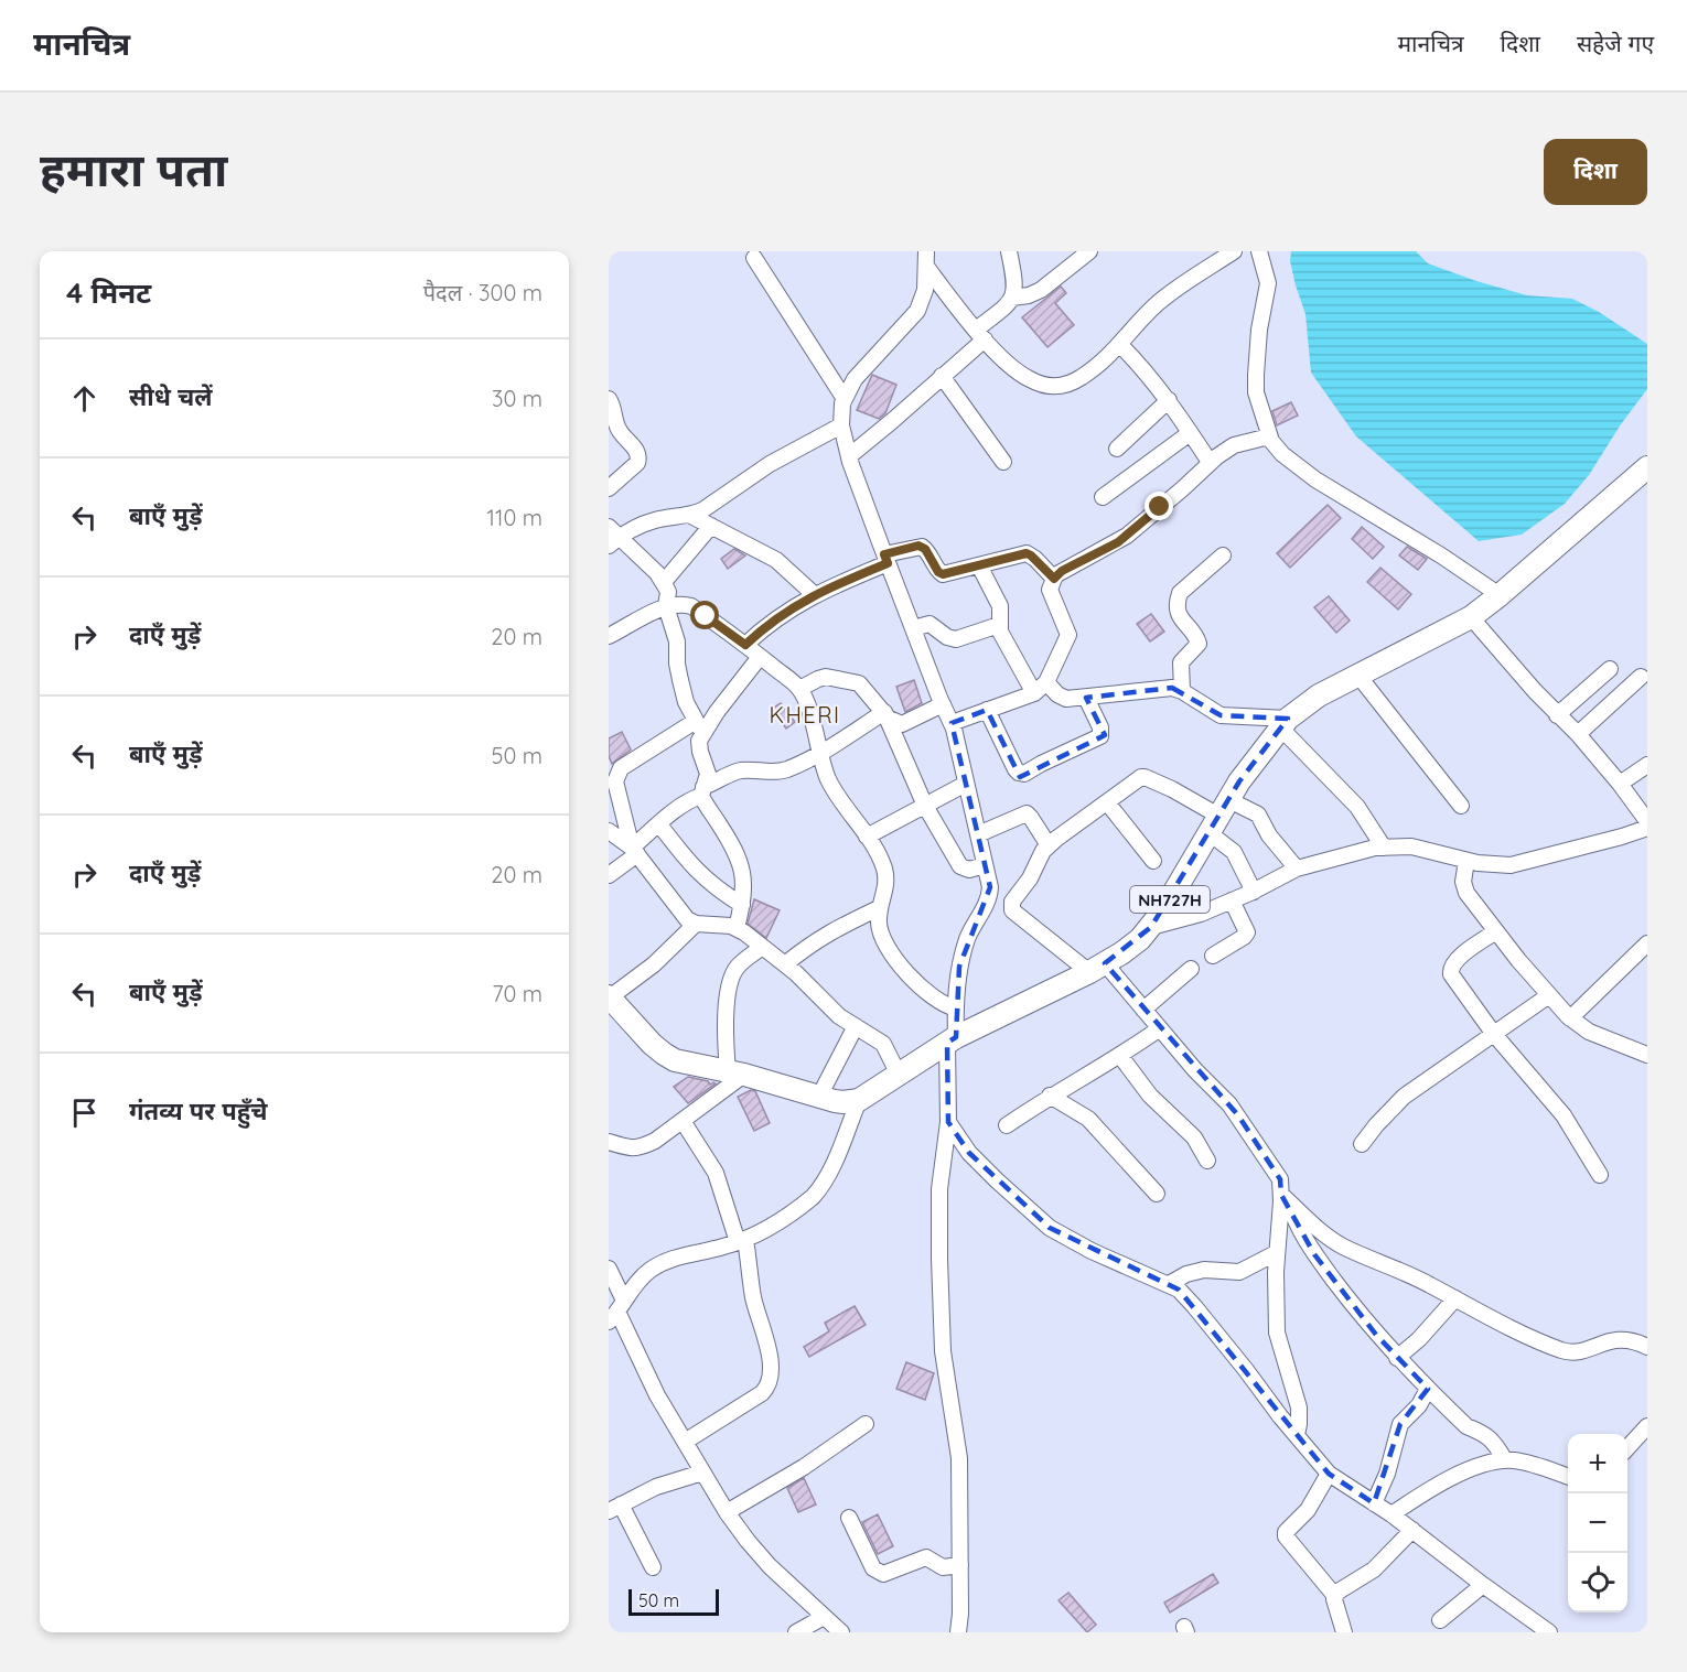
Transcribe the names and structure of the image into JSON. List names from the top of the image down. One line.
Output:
{"streets":{"highway":["NH727H"]},"districts":["KHERI"],"scale_bar":"50 m","page":{"header":"मानचित्र","nav":["मानचित्र","दिशा","सहेजे गए"],"buttons":"दिशा","title":"हमारा पता","heading":["4 मिनट","पैदल · 300 m"],"list":[["सीधे चलें","30 m"],["बाएँ मुड़ें","110 m"],["दाएँ मुड़ें","20 m"],["बाएँ मुड़ें","50 m"],["दाएँ मुड़ें","20 m"],["बाएँ मुड़ें","70 m"],"गंतव्य पर पहुँचे"],"map_buttons":["+","−"],"scale":"50 m"}}
